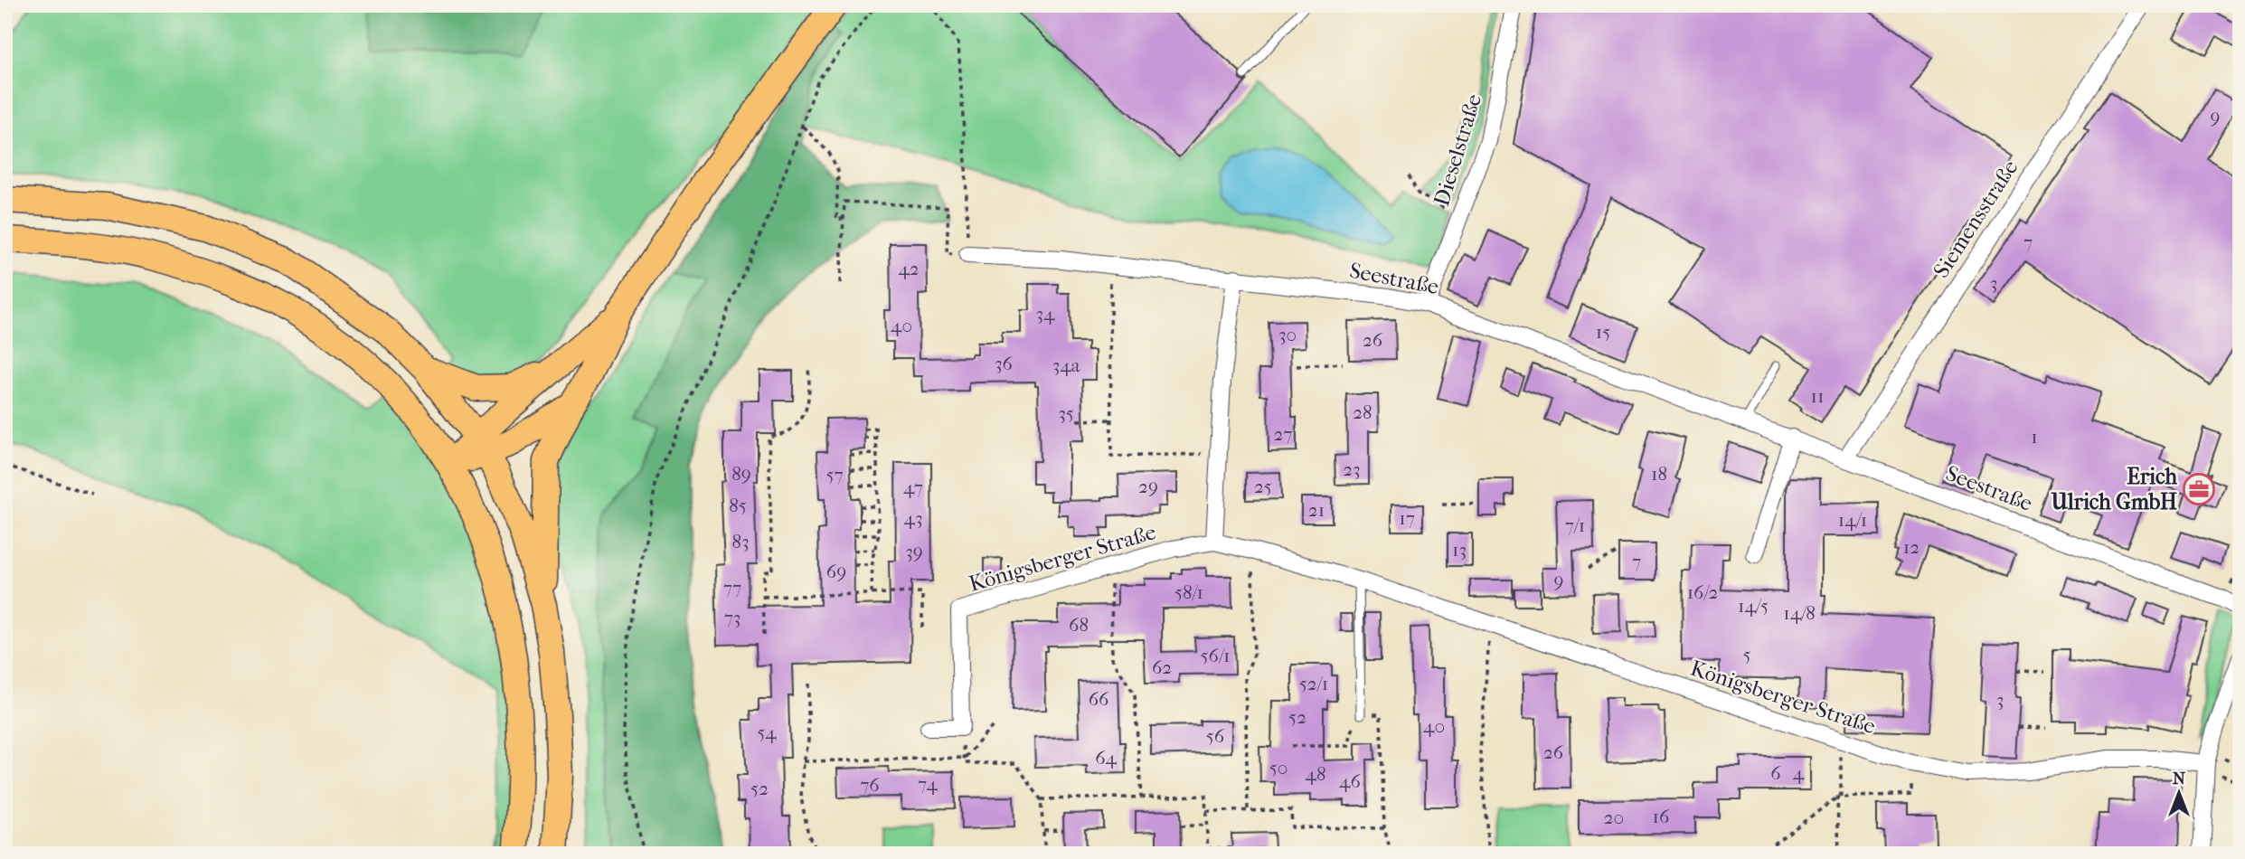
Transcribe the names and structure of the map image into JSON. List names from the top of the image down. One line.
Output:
{"streets":{"street":["Dieselstraße","Siemensstraße","Seestraße","Königsberger Straße"]},"crossings":[["Dieselstraße","Seestraße"],["Siemensstraße","Seestraße"]],"places":{"office":["Erich Ulrich GmbH"]},"house_numbers":["9","7","42","3","34","40","15","30","26","36","34a","11","28","35","27","1","23","89","18","57","29","25","47","85","21","43","17","14/1","7/1","83","12","13","39","7","69","9","77","58/1","16/2","14/5","14/8","73","68","5","56/1","62","52/1","66","3","52","40","54","56","26","64","50","6","4","48","46","74","76","52","16","20"],"north":"top"}
